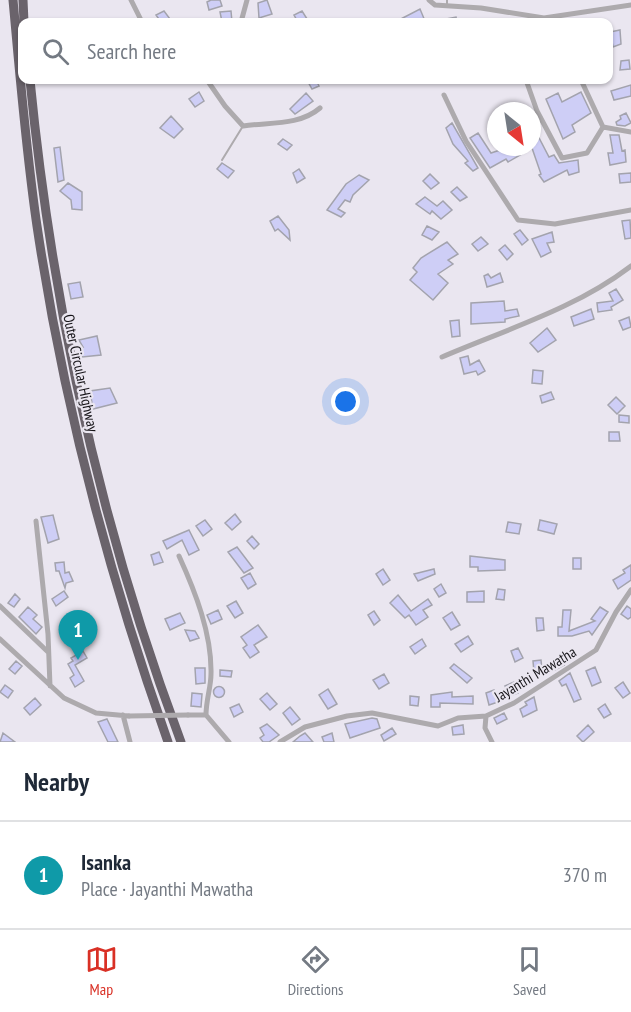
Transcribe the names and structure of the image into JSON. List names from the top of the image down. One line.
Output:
{"streets":{"highway":["Outer Circular Highway"],"street":["Jayanthi Mawatha"]},"north":"bottom right","page":{"search":"Search here","pins":"1","heading":"Nearby","list":[{"mark":"1","name":"Isanka","note":"Place · Jayanthi Mawatha","value":"370 m"}],"nav":["Map","Directions","Saved"]}}
